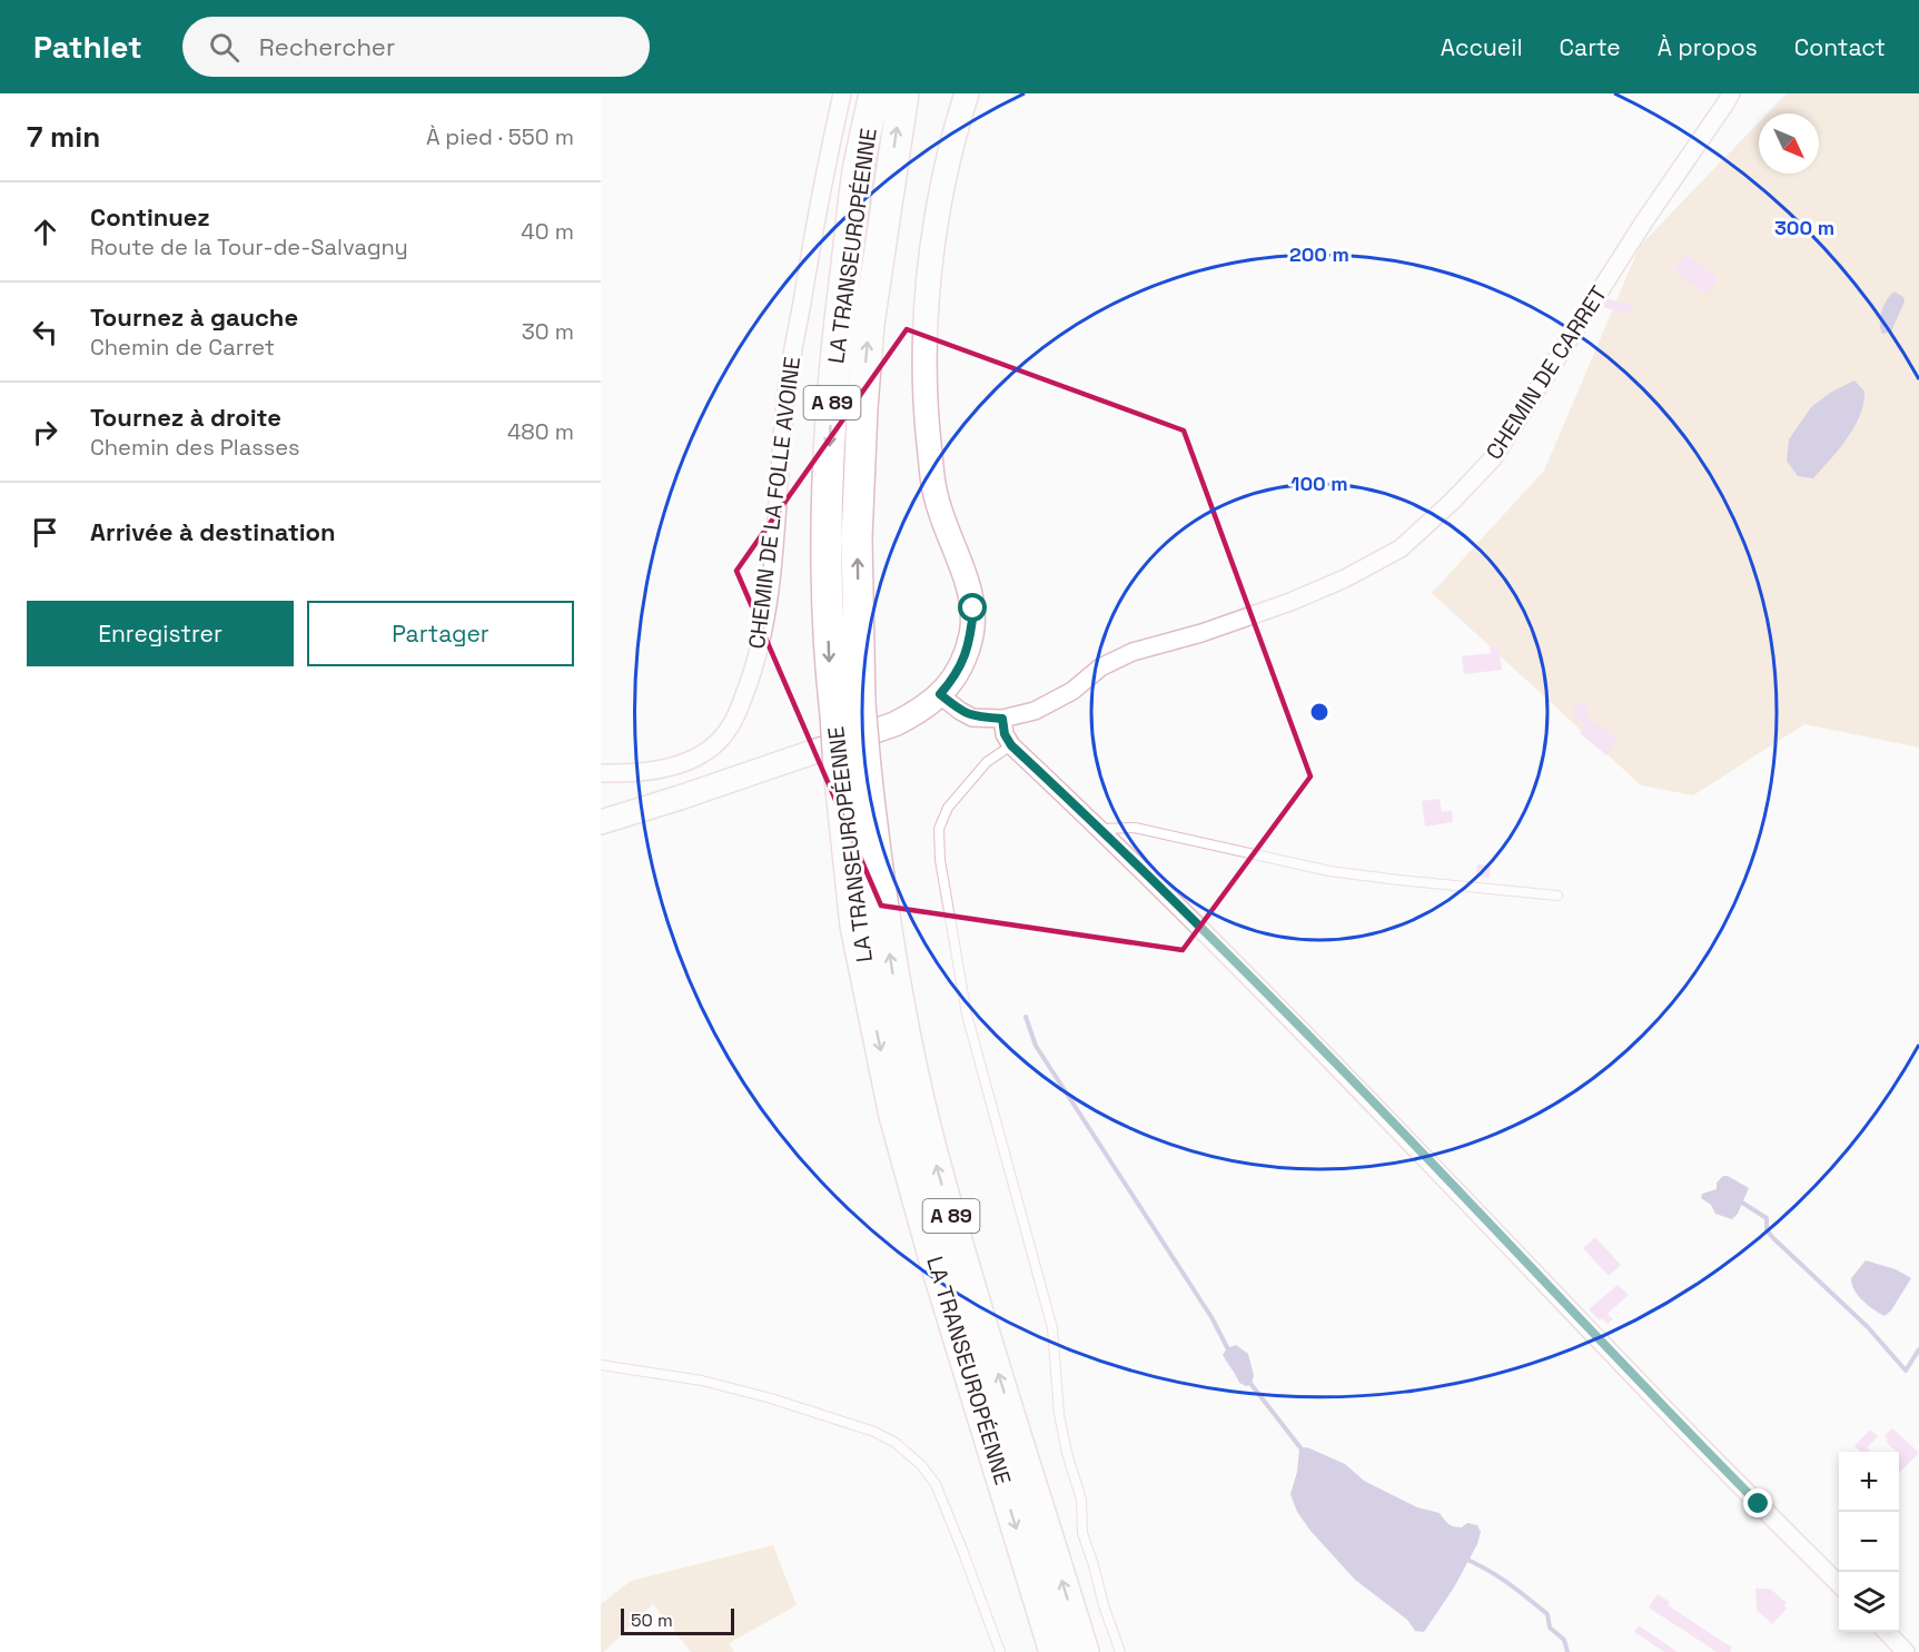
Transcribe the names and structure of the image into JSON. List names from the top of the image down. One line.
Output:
{"streets":{"highway":["LA TRANSEUROPÉENNE","A 89"],"street":["CHEMIN DE CARRET","CHEMIN DE LA FOLLE AVOINE"]},"scale_bar":"50 m","north":"bottom right","page":{"header":"Pathlet","search":"Rechercher","nav":["Accueil","Carte","À propos","Contact"],"heading":["7 min","À pied · 550 m"],"list":[["Continuez","Route de la Tour-de-Salvagny","40 m"],["Tournez à gauche","Chemin de Carret","30 m"],["Tournez à droite","Chemin des Plasses","480 m"],"Arrivée à destination"],"buttons":["Enregistrer","Partager"],"map_buttons":["+","−"],"scale":"50 m"},"rings":["300 m","200 m","100 m"]}
